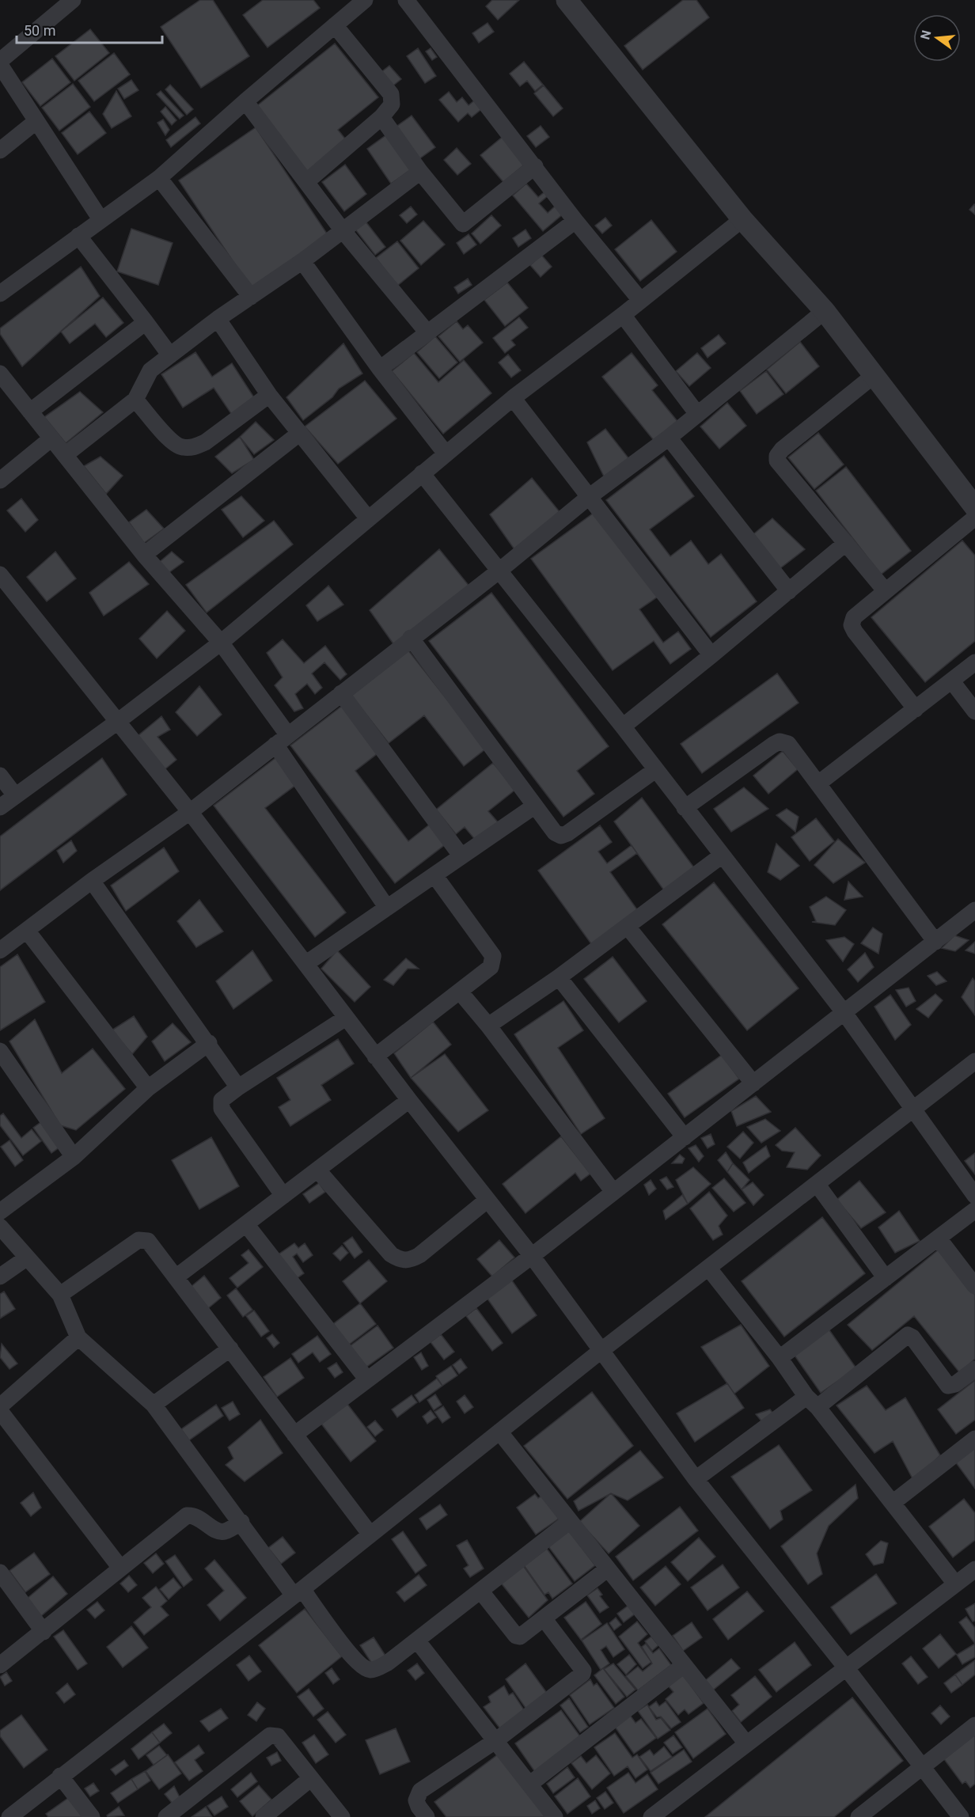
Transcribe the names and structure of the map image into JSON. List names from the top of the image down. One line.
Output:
{"scale_bar":"50 m","north":"left"}
